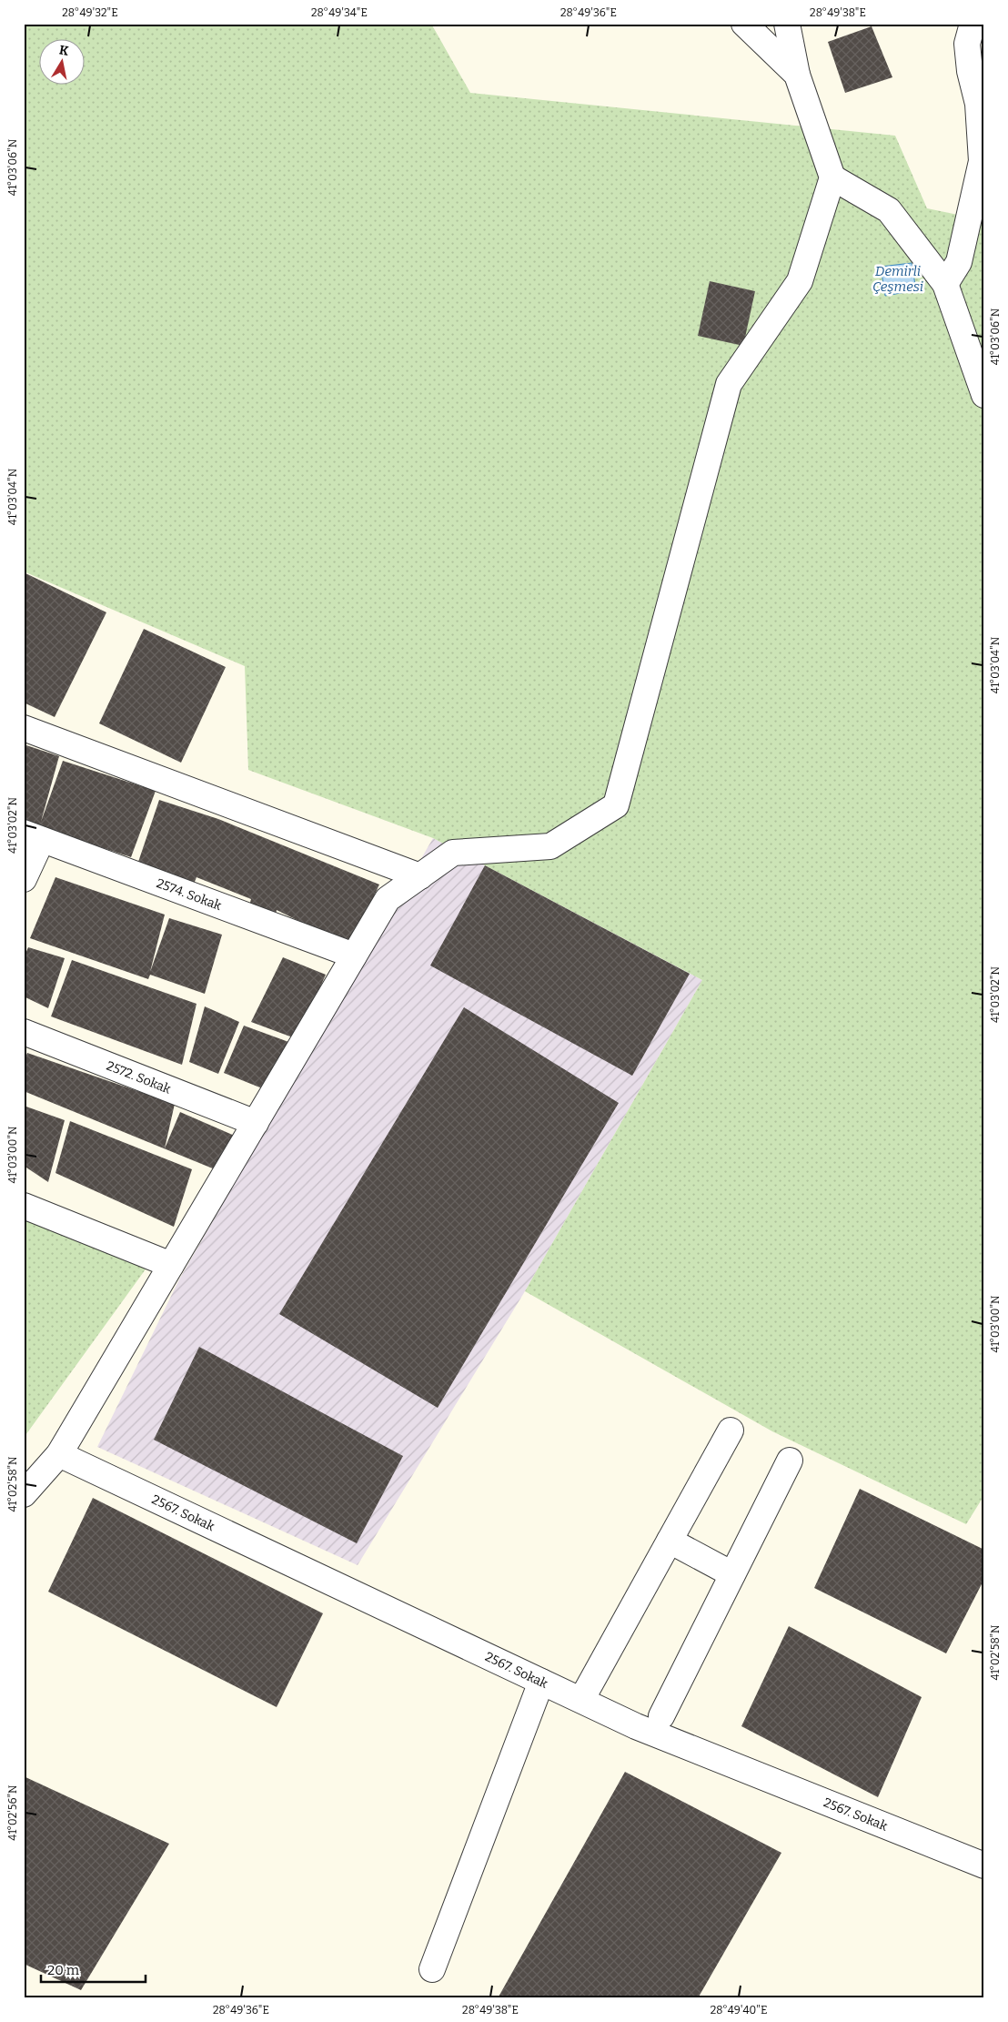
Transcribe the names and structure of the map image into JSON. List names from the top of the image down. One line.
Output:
{"streets":{"street":["2574. Sokak","2572. Sokak","2567. Sokak"]},"water":["Demirli Çeşmesi"],"scale_bar":"20 m","north":"top","coordinates":["28°49'32\"E","28°49'34\"E","28°49'36\"E","28°49'38\"E","41°03'06\"N","41°03'04\"N","41°03'02\"N","41°03'00\"N","41°02'58\"N","41°02'56\"N","28°49'40\"E"]}
